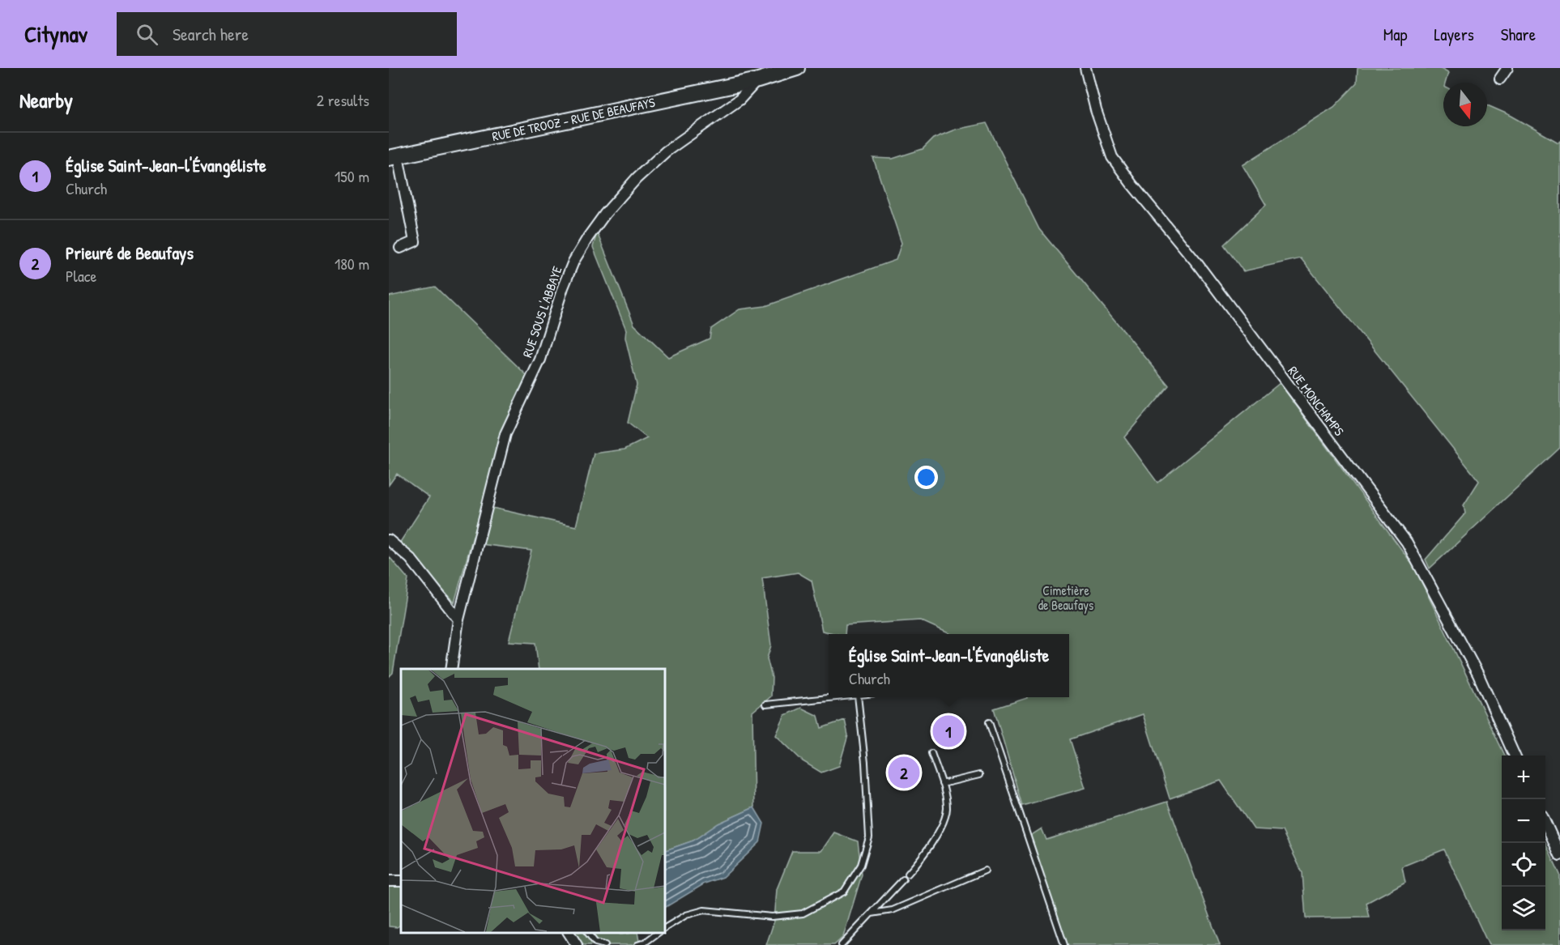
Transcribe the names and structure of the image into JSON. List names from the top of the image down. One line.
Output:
{"streets":{"street":["RUE DE TROOZ - RUE DE BEAUFAYS","RUE SOUS L'ABBAYE","RUE MONCHAMPS"]},"crossings":[["RUE DE TROOZ - RUE DE BEAUFAYS","RUE SOUS L'ABBAYE"]],"parks":["Cimetière de Beaufays"],"north":"bottom","page":{"header":"Citynav","search":"Search here","nav":["Map","Layers","Share"],"heading":["Nearby","2 results"],"list":[{"mark":"1","name":"Église Saint-Jean-l'Évangéliste","note":"Church","value":"150 m"},{"mark":"2","name":"Prieuré de Beaufays","note":"Place","value":"180 m"}],"popup":["Église Saint-Jean-l'Évangéliste","Church"],"pins":["1","2"],"map_buttons":["+","−"]}}
